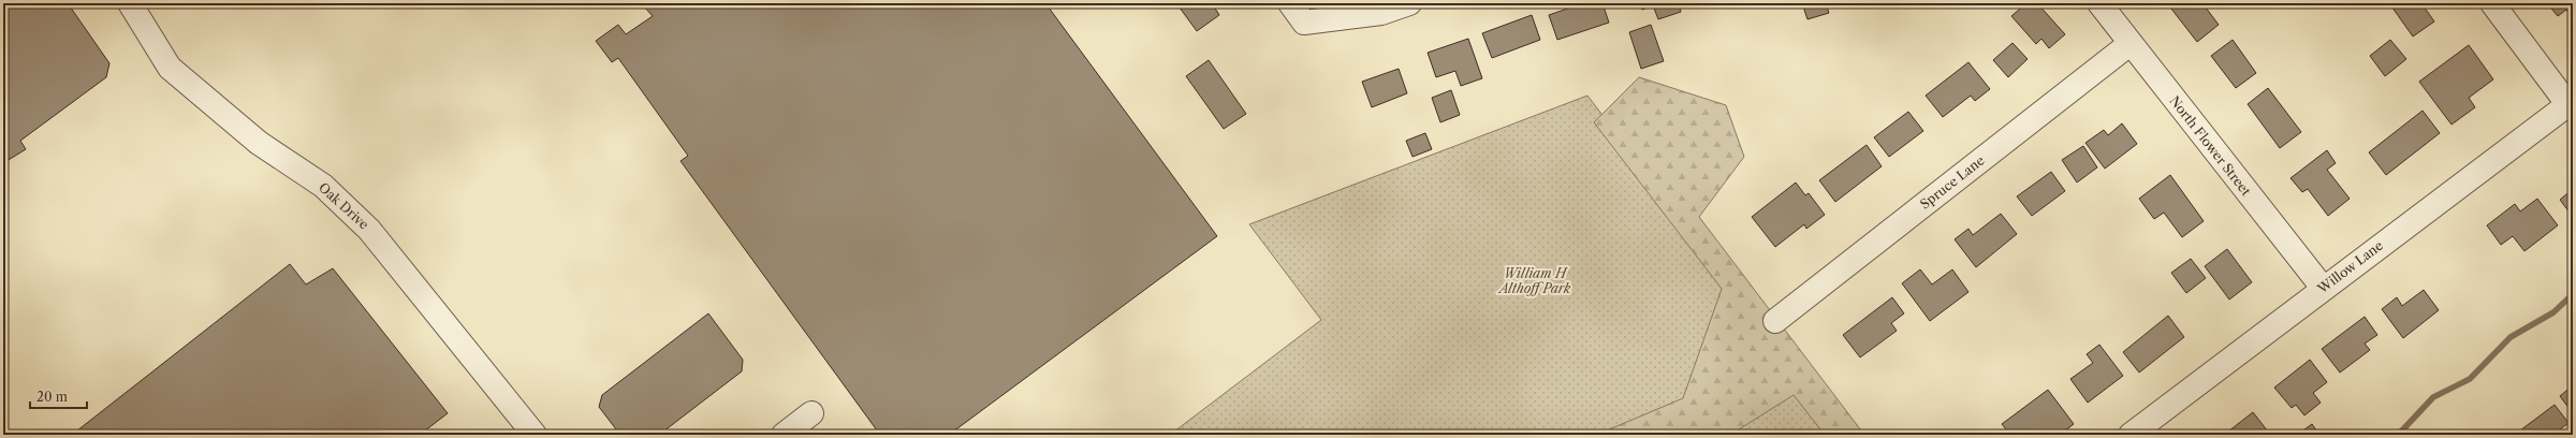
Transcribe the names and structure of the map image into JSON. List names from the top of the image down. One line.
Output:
{"streets":{"street":["North Flower Street","Spruce Lane","Oak Drive","Willow Lane"]},"crossings":[["North Flower Street","Spruce Lane"],["North Flower Street","Willow Lane"]],"parks":["William H Althoff Park"],"scale_bar":"20 m"}
